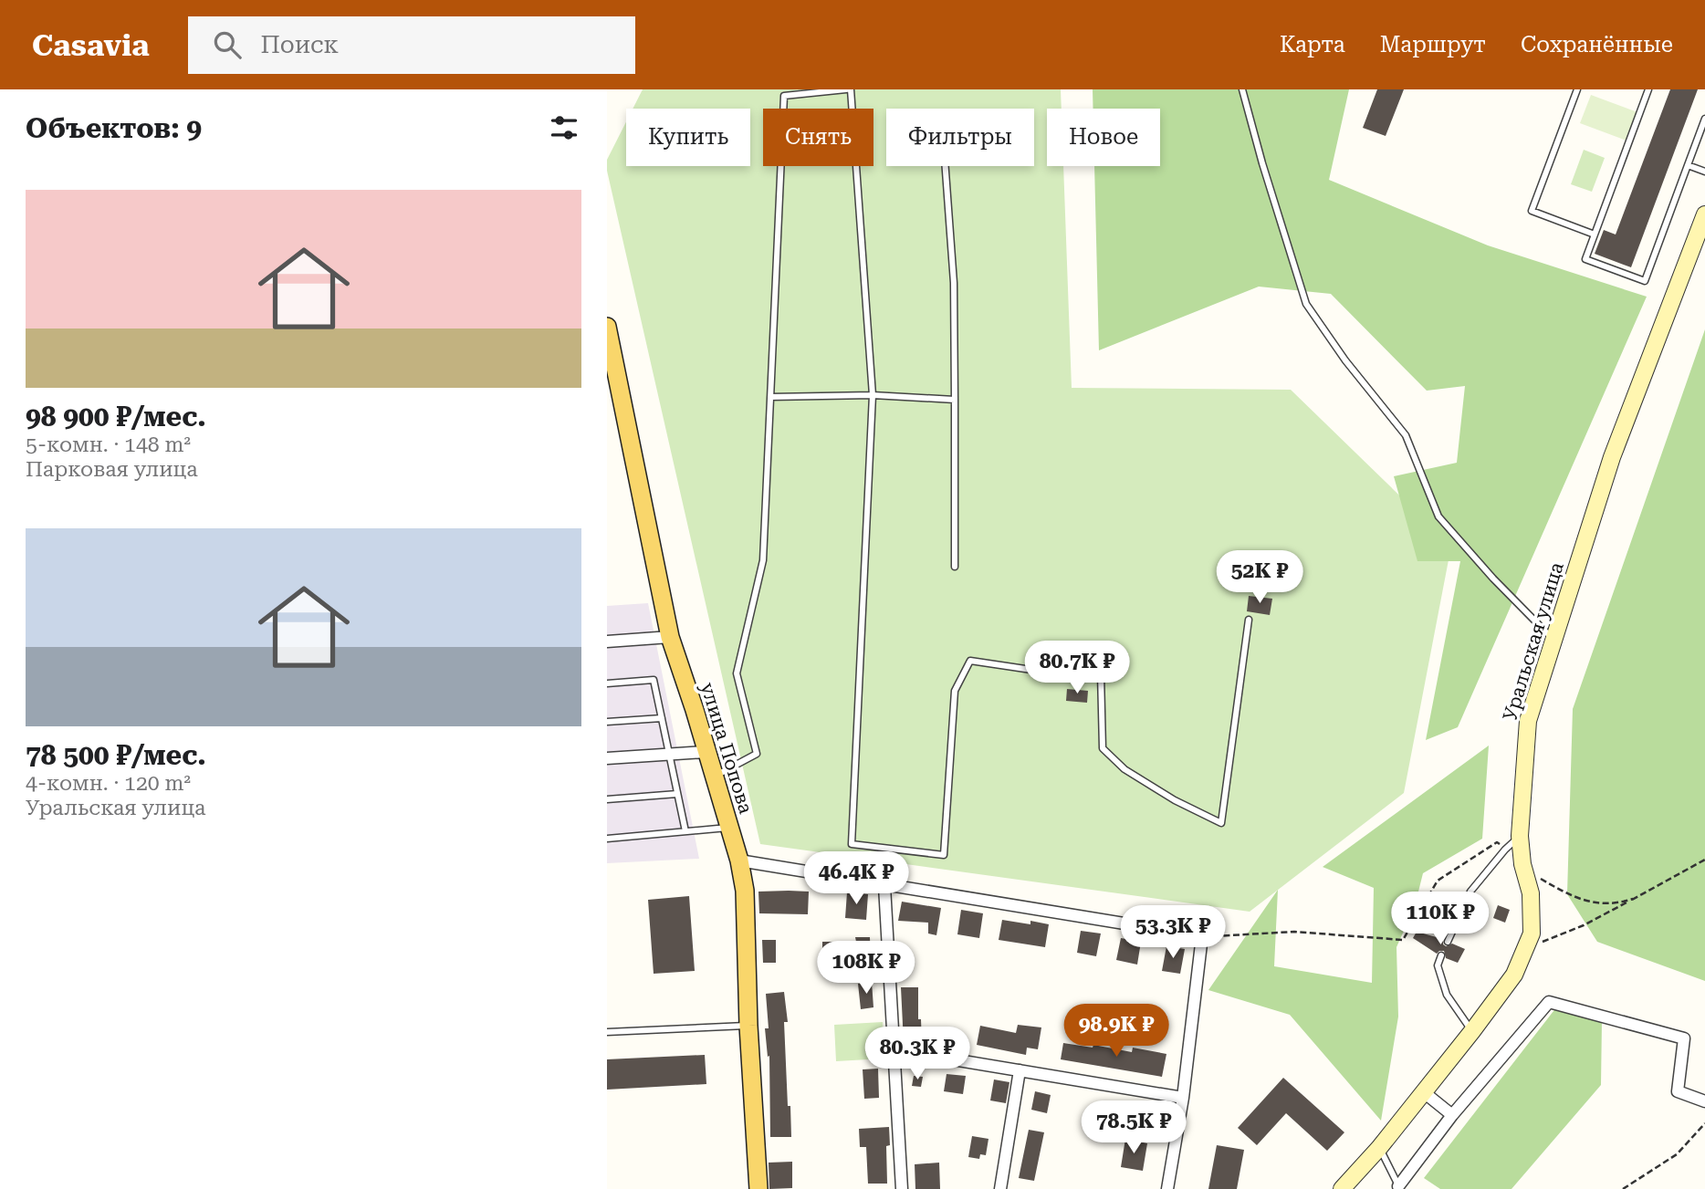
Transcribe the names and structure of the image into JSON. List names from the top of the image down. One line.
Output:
{"streets":{"main road":["улица Попова"],"street":["Уральская улица"]},"page":{"header":"Casavia","search":"Поиск","nav":["Карта","Маршрут","Сохранённые"],"heading":"Объектов: 9","chip":["Купить","Снять","Фильтры","Новое"],"list":[{"name":"98 900 ₽/мес.","note":"5-комн. · 148 m² · Парковая улица"},{"name":"78 500 ₽/мес.","note":"4-комн. · 120 m² · Уральская улица"}],"price":["52K ₽","80.7K ₽","46.4K ₽","110K ₽","53.3K ₽","108K ₽","98.9K ₽","80.3K ₽","78.5K ₽"]}}
